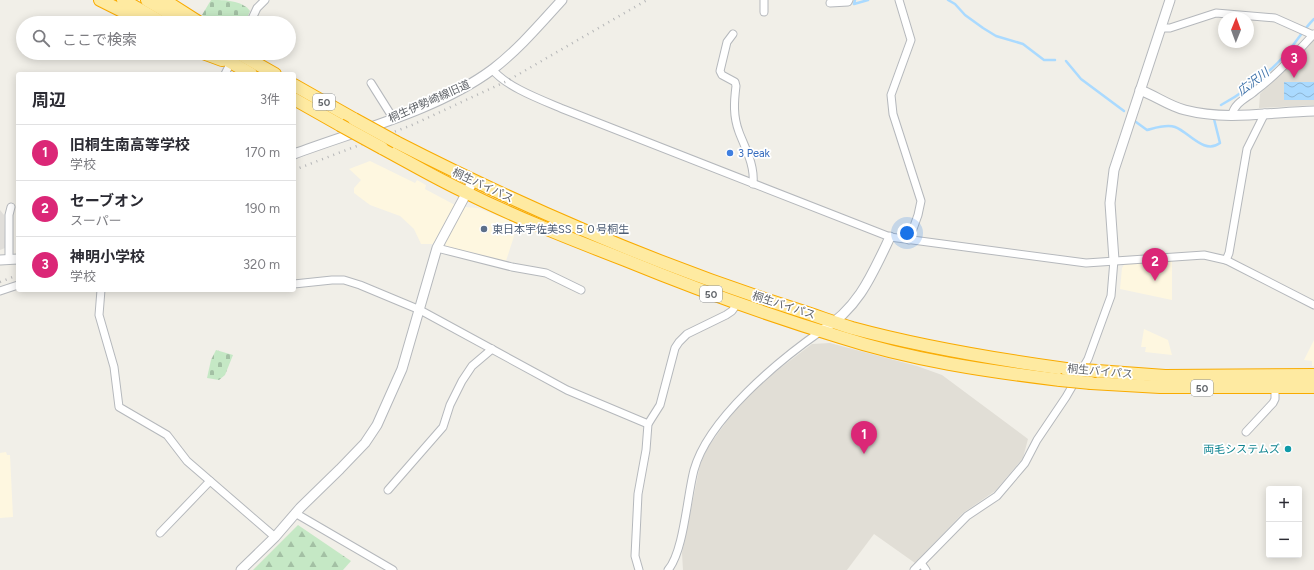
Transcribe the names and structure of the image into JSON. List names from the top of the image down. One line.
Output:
{"streets":{"highway":["50","桐生バイパス"],"street":["桐生伊勢崎線旧道"]},"water":["広沢川"],"places":["3 Peak","東日本宇佐美SS ５０号桐生","両毛システムズ"],"north":"top","page":{"search":"ここで検索","pins":["3","2","1"],"heading":["周辺","3件"],"list":[{"mark":"1","name":"旧桐生南高等学校","note":"学校","value":"170 m"},{"mark":"2","name":"セーブオン","note":"スーパー","value":"190 m"},{"mark":"3","name":"神明小学校","note":"学校","value":"320 m"}],"map_buttons":["+","−"]}}
